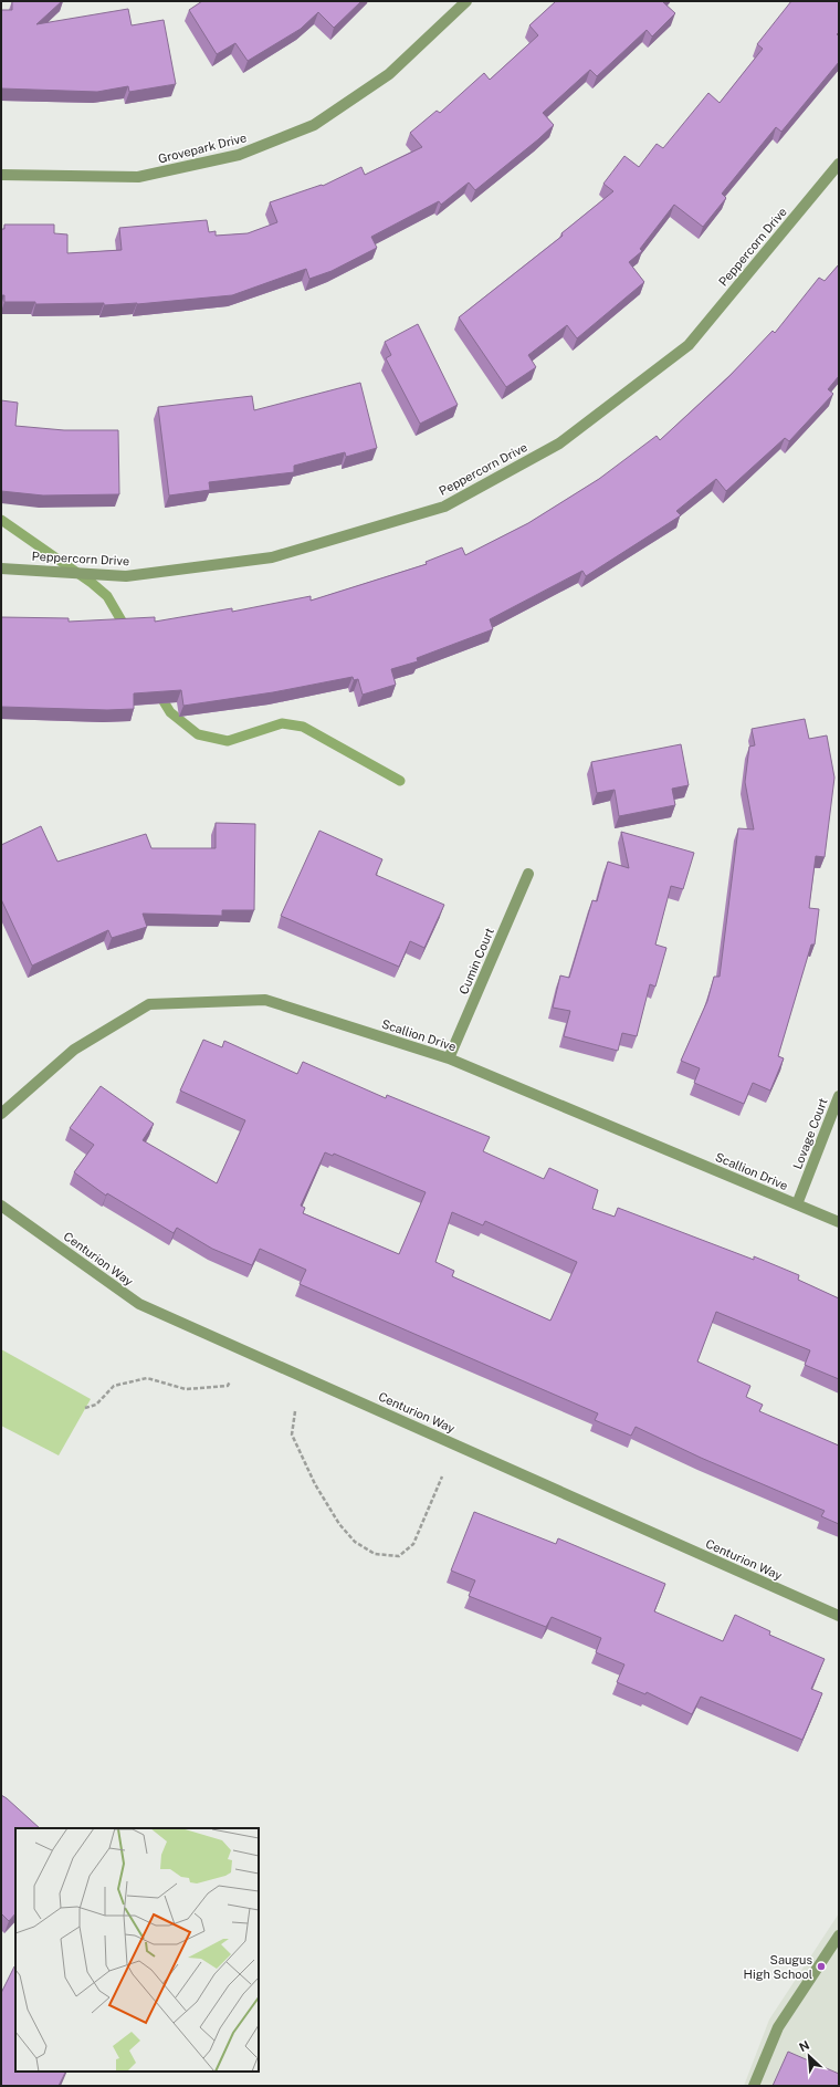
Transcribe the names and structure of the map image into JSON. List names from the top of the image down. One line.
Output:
{"streets":{"street":["Grovepark Drive","Peppercorn Drive","Cumin Court","Scallion Drive","Lovage Court","Centurion Way"]},"crossings":[["Cumin Court","Scallion Drive"],["Scallion Drive","Lovage Court"]],"places":["Saugus High School"],"north":"top left"}
